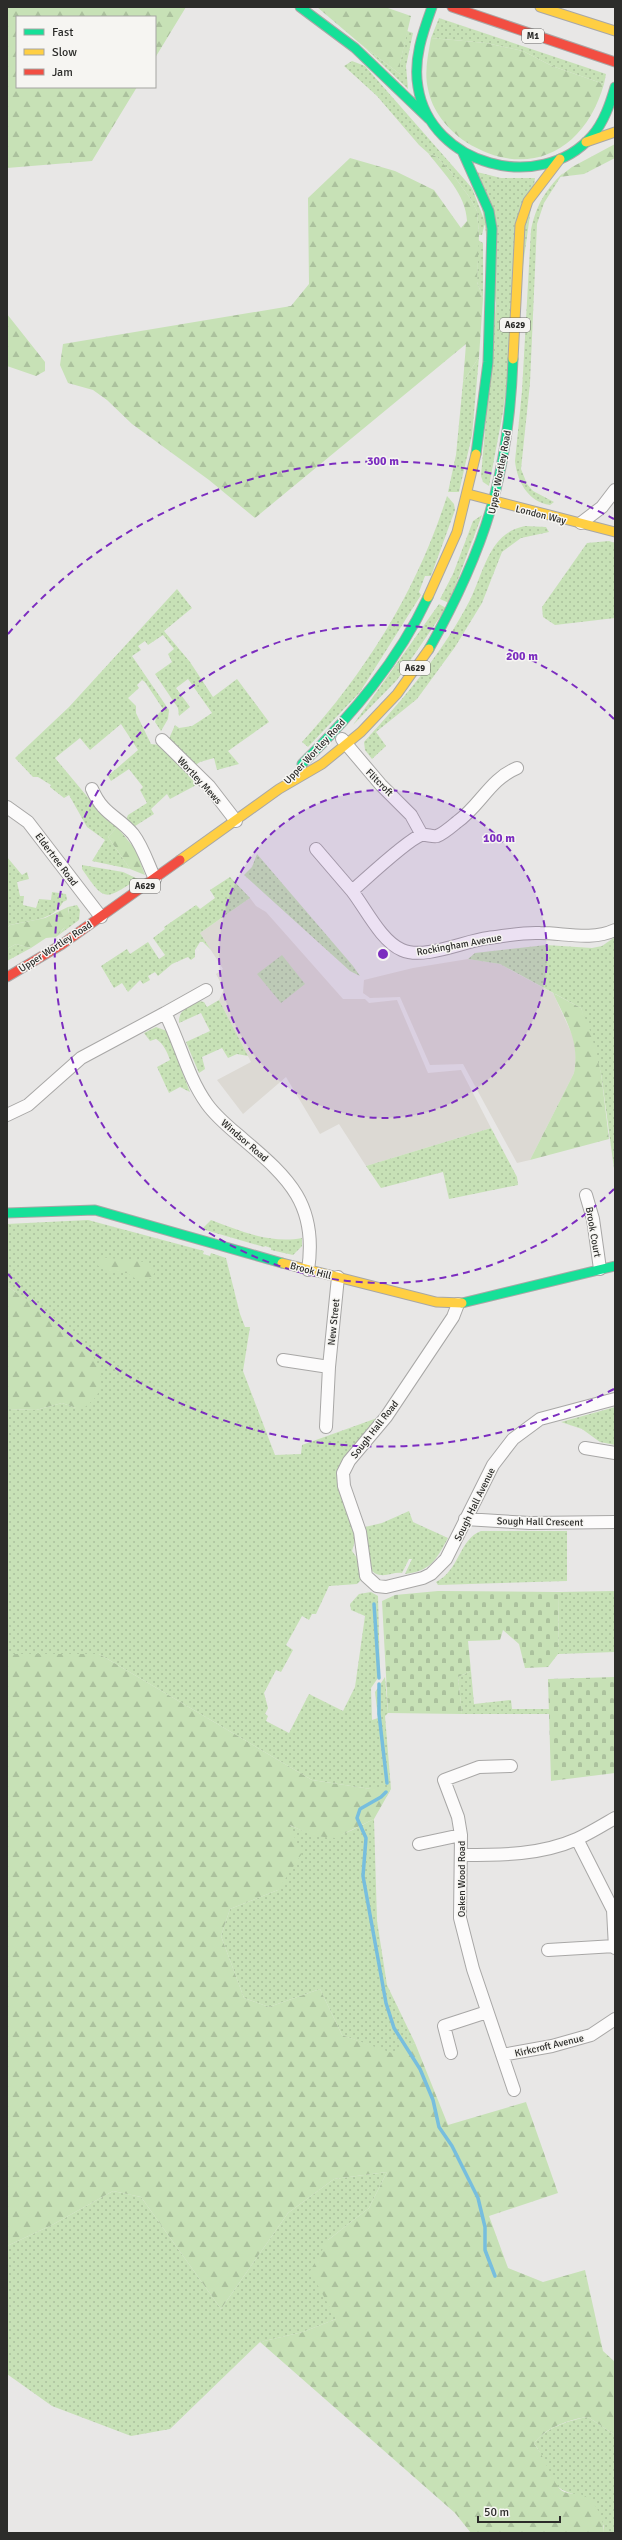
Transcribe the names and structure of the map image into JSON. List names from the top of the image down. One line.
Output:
{"streets":{"main road":["M1","A629","Upper Wortley Road","London Way","Brook Hill"],"street":["Wortley Mews","Flitcroft","Eldertree Road","Rockingham Avenue","Windsor Road","Brook Court","New Street","Sough Hall Road","Sough Hall Avenue","Sough Hall Crescent","Oaken Wood Road","Kirkcroft Avenue"]},"crossings":[["A629","Upper Wortley Road"],["Upper Wortley Road","London Way"],["Upper Wortley Road","Wortley Mews"],["Upper Wortley Road","Flitcroft"],["Upper Wortley Road","Eldertree Road"],["Windsor Road","Brook Hill"],["Brook Court","Brook Hill"],["Brook Hill","New Street"],["Brook Hill","Sough Hall Road"],["Sough Hall Road","Sough Hall Avenue"],["Sough Hall Avenue","Sough Hall Crescent"],["Oaken Wood Road","Kirkcroft Avenue"]],"legend":["Fast","Slow","Jam"],"scale_bar":"50 m","rings":["300 m","200 m","100 m"]}
